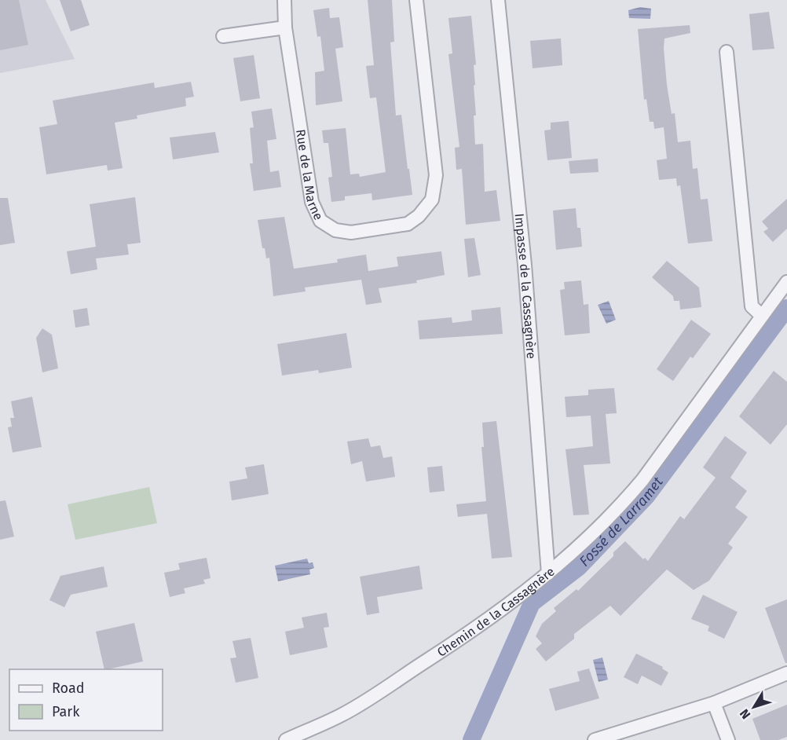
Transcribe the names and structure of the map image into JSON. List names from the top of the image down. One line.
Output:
{"streets":{"street":["Rue de la Marne","Impasse de la Cassagnère","Chemin de la Cassagnère"]},"crossings":[["Impasse de la Cassagnère","Chemin de la Cassagnère"]],"water":["Fossé de Larramet"],"legend":["Road","Park"],"north":"bottom left"}
